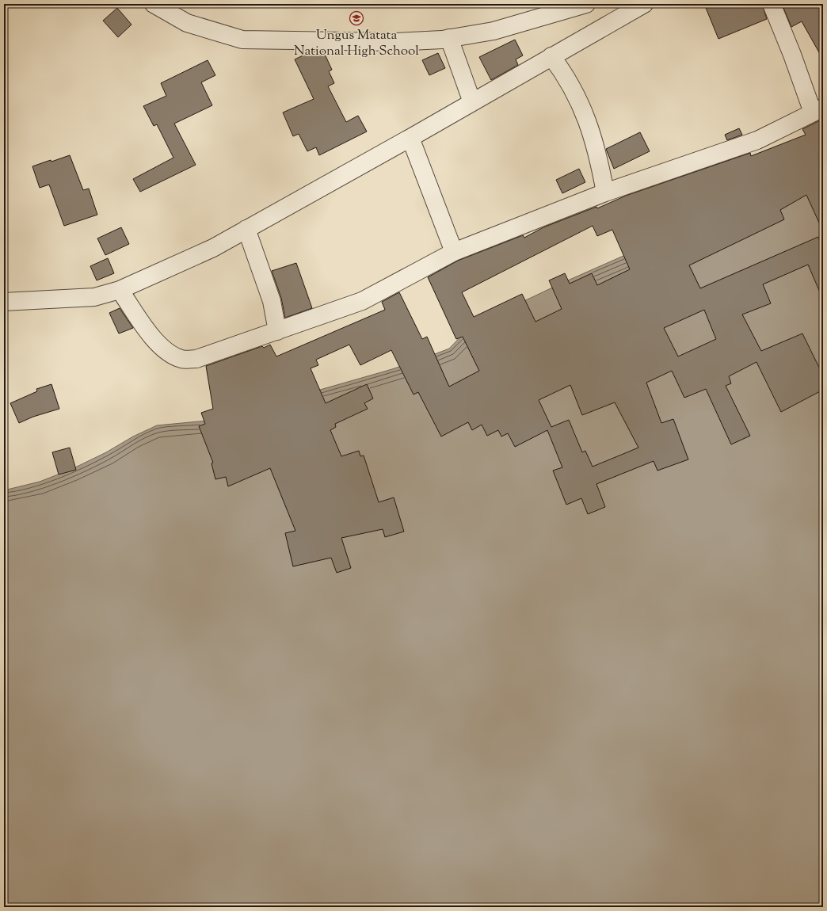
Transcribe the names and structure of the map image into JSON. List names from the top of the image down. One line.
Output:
{"places":{"school or university":["Ungus Matata National High School"]}}
